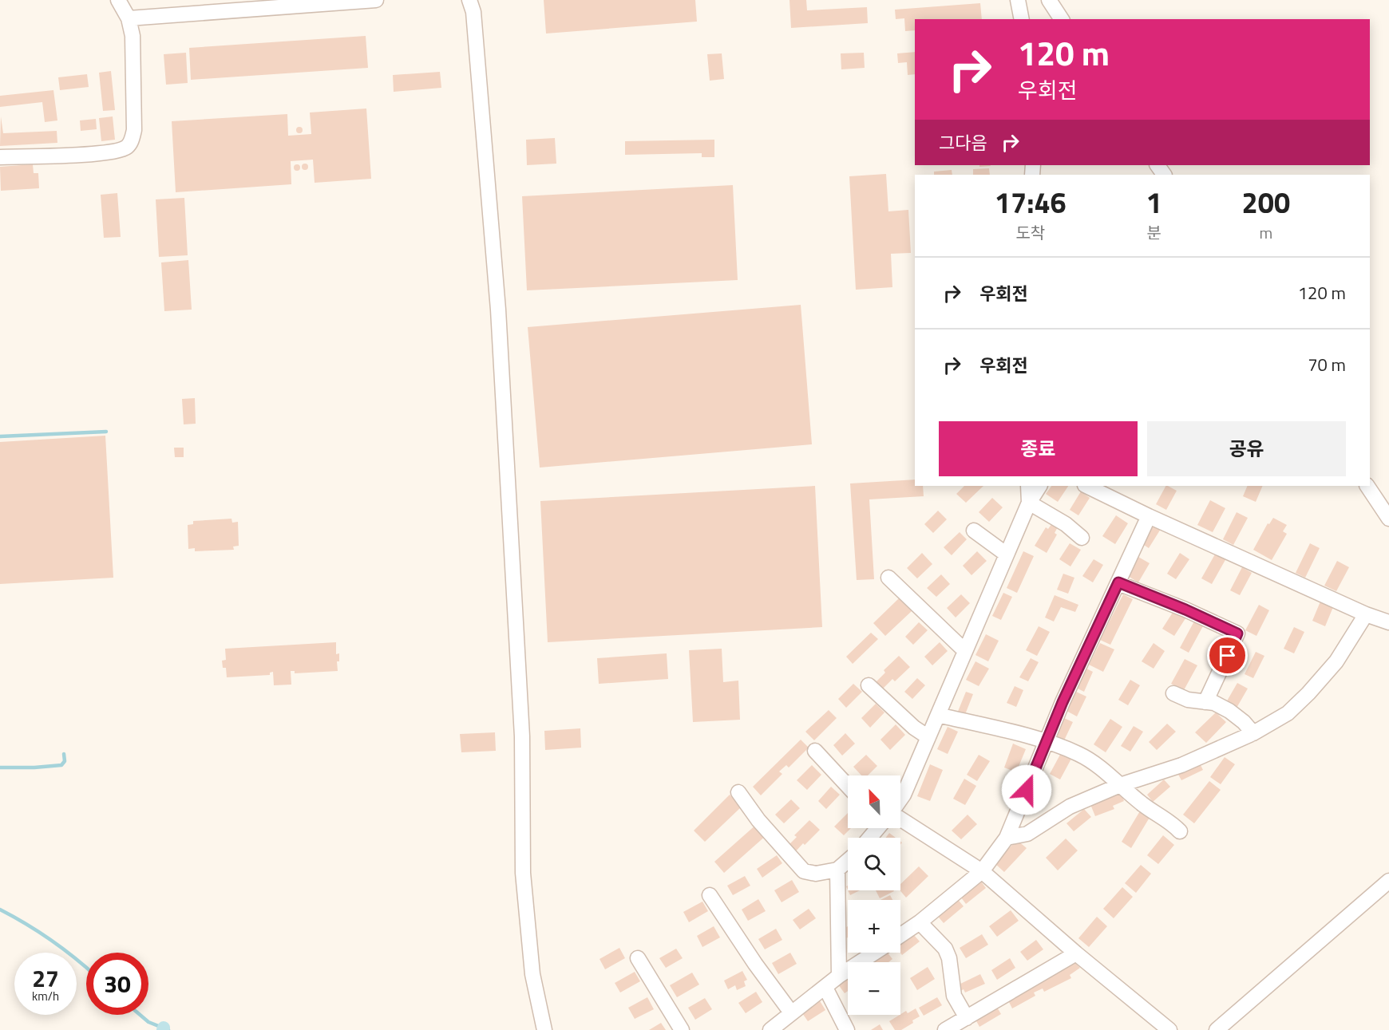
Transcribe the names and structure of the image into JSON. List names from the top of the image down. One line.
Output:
{"north":"top left","page":{"turn":["120 m","우회전"],"then":"그다음","eta":["17:46","도착","1","분","200","m"],"list":[{"name":"우회전","value":"120 m"},{"name":"우회전","value":"70 m"}],"buttons":["종료","공유"],"map_buttons":["+","−"],"speed":"27 km/h","limit":"30"}}
